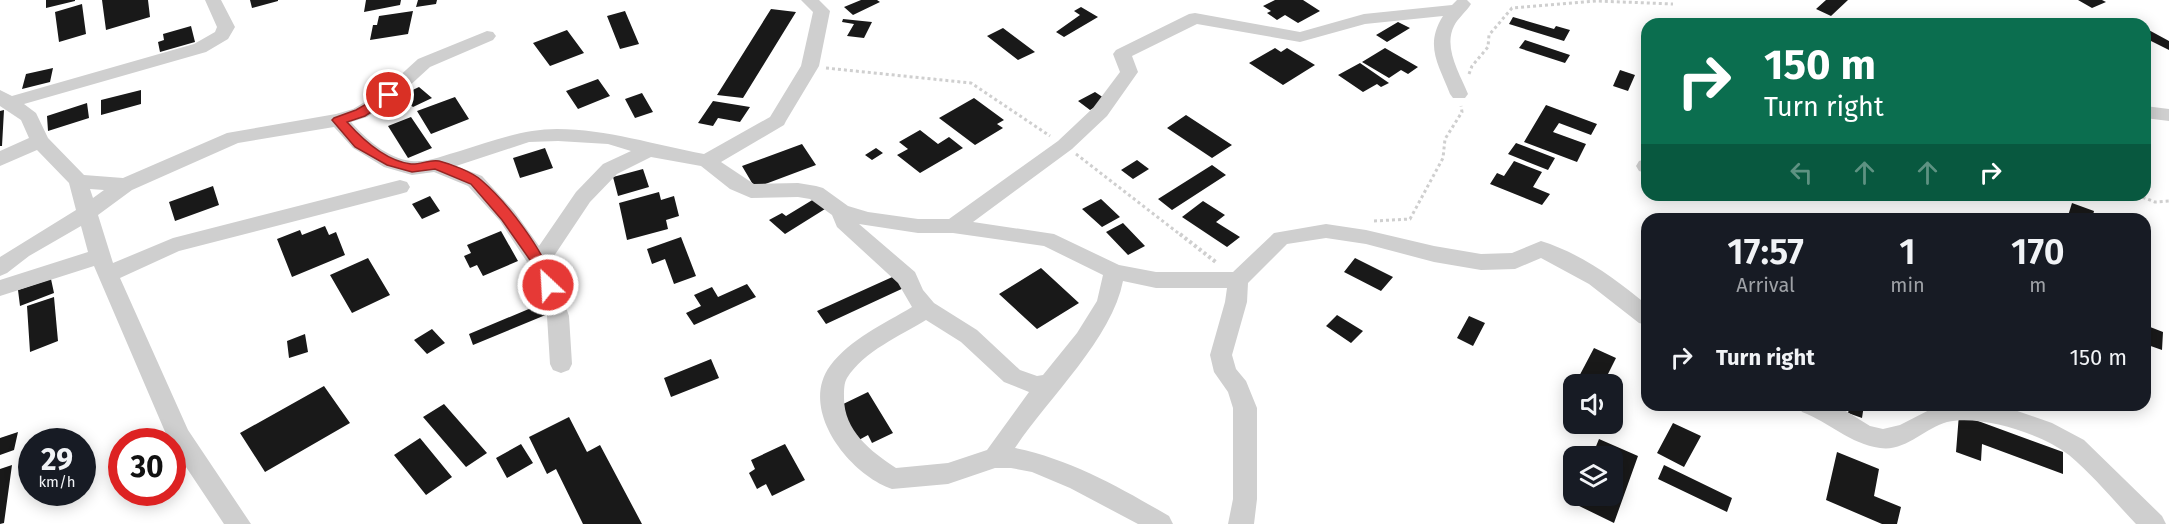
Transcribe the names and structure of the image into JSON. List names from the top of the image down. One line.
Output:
{"page":{"turn":["150 m","Turn right"],"eta":["17:57","Arrival","1","min","170","m"],"list":[{"name":"Turn right","value":"150 m"}],"speed":"29 km/h","limit":"30"}}
